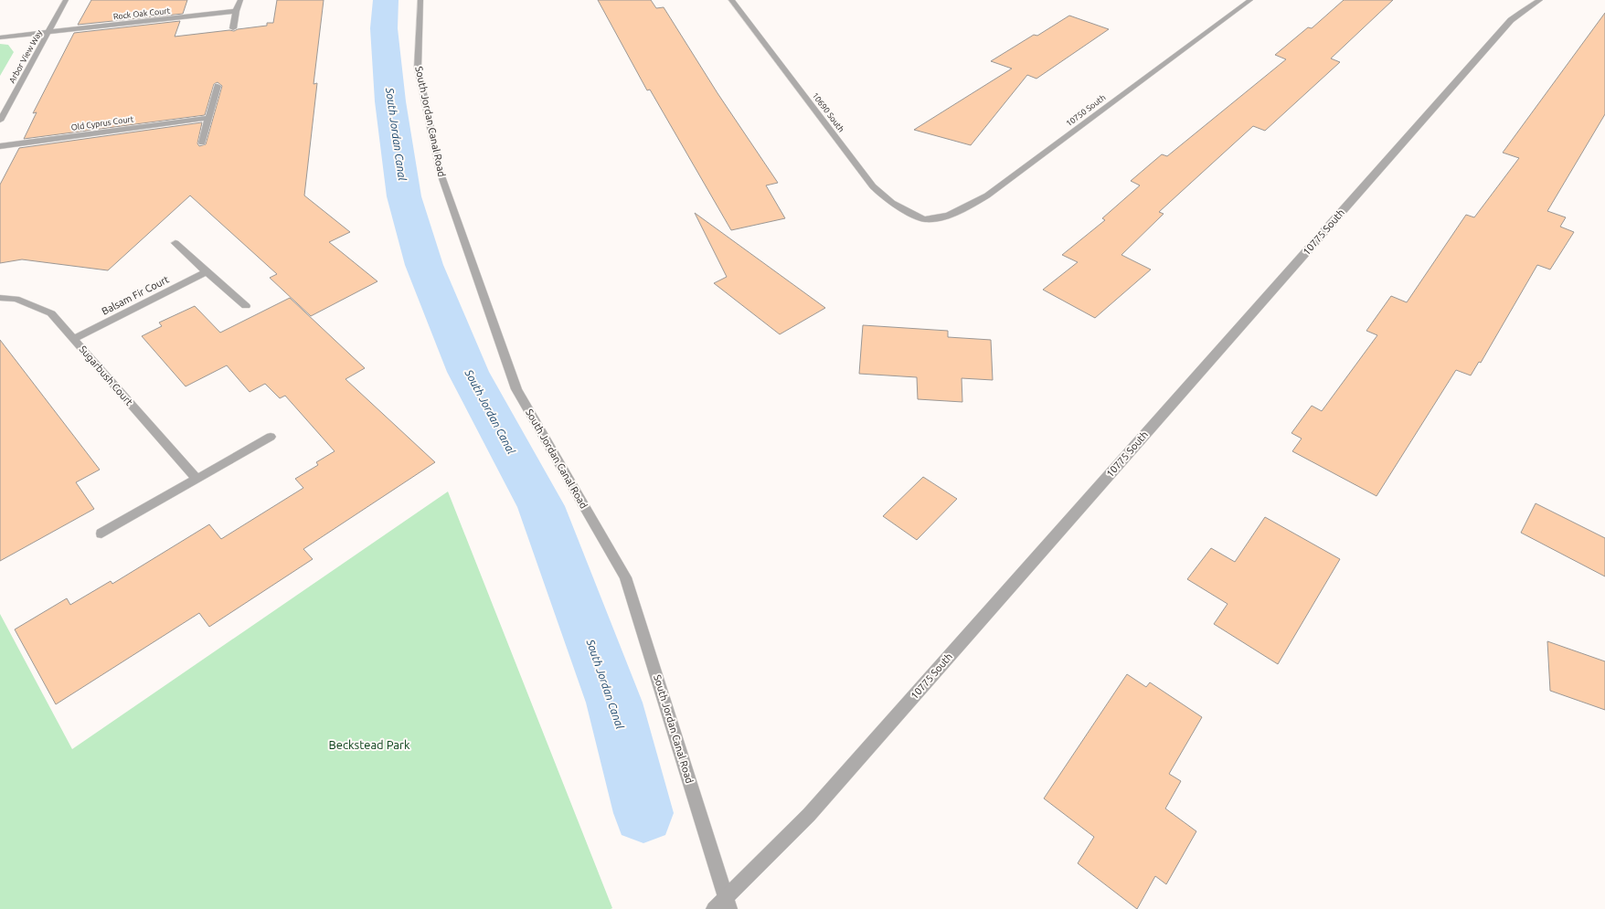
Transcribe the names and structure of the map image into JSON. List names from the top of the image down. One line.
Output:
{"streets":{"street":["Rock Oak Court","Arbor View Way","10750 South","10690 South","South Jordan Canal Road","Old Cyprus Court","10775 South","Balsam Fir Court","Sugarbush Court"]},"crossings":[["Rock Oak Court","Arbor View Way"],["10750 South","10690 South"],["South Jordan Canal Road","10775 South"],["Balsam Fir Court","Sugarbush Court"]],"water":["South Jordan Canal"],"parks":["Beckstead Park"]}
